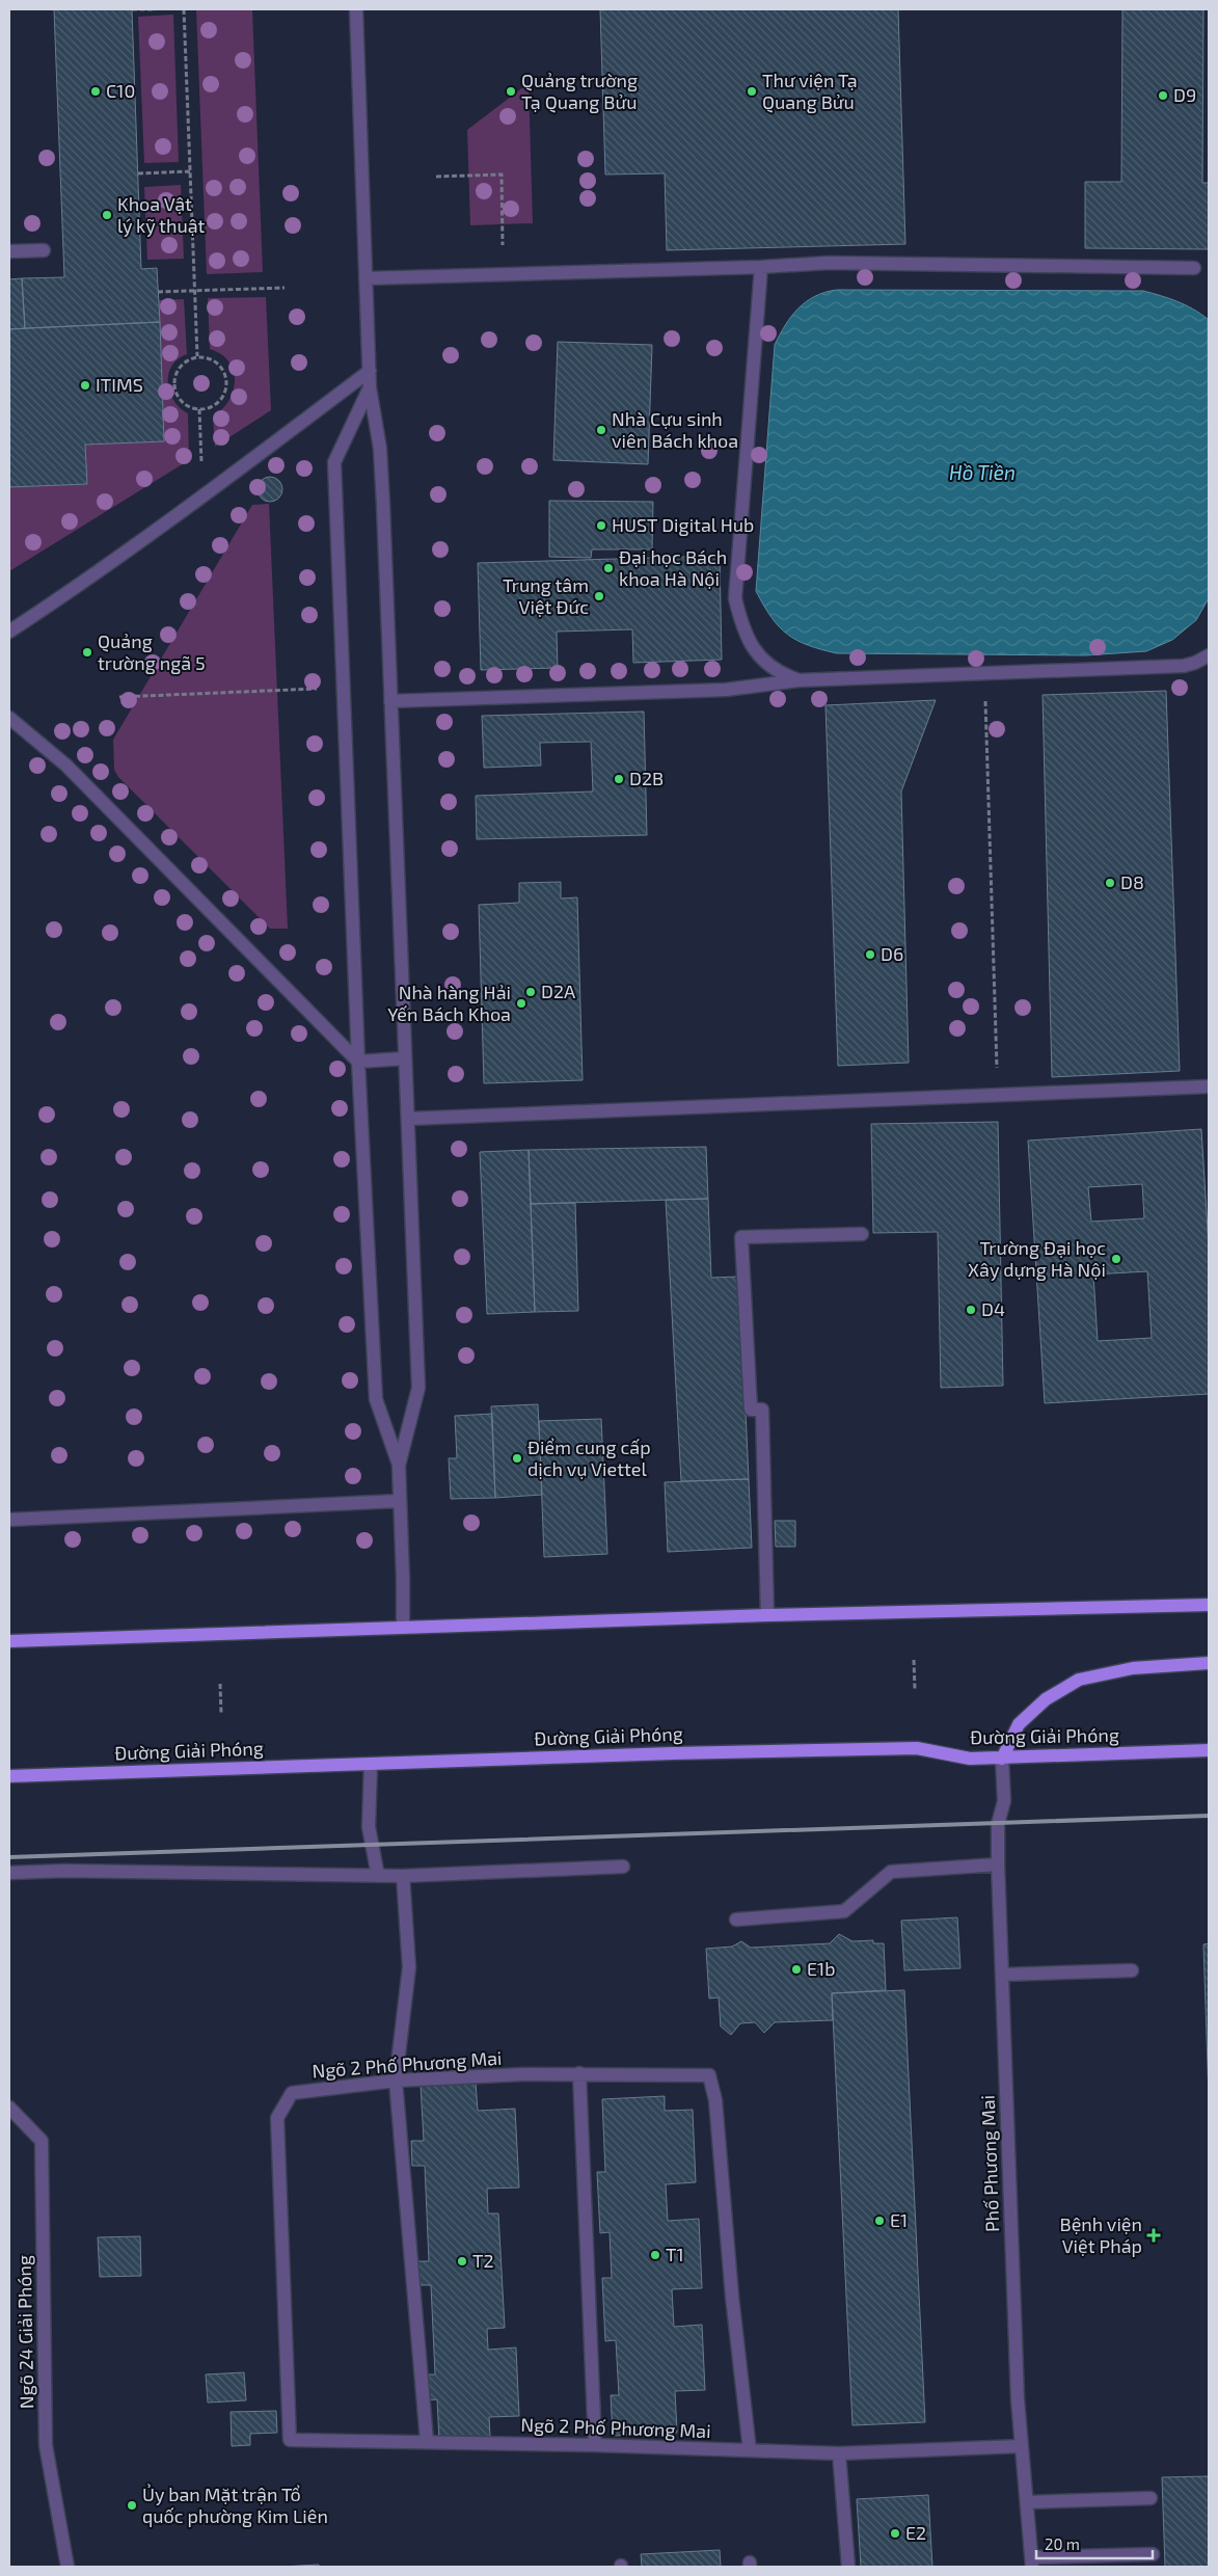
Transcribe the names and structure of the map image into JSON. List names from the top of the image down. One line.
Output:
{"streets":{"main road":["Đường Giải Phóng"],"street":["Ngõ 2 Phố Phương Mai","Phố Phương Mai","Ngõ 24 Giải Phóng"]},"crossings":[["Đường Giải Phóng","Phố Phương Mai"],["Ngõ 2 Phố Phương Mai","Phố Phương Mai"]],"water":["Hồ Tiền"],"places":{"other":["C10","Quảng trường Tạ Quang Bửu","Thư viện Tạ Quang Bửu","D9","Khoa Vật lý kỹ thuật","ITIMS","Nhà Cựu sinh viên Bách khoa","HUST Digital Hub","Đại học Bách khoa Hà Nội","Trung tâm Việt Đức","Quảng trường ngã 5","D2B","D8","D6","D2A","Nhà hàng Hải Yến Bách Khoa","Trường Đại học Xây dựng Hà Nội","D4","Điểm cung cấp dịch vụ Viettel","E1b","E1","T1","T2","Ủy ban Mặt trận Tổ quốc phường Kim Liên","E2"],"health":["Bệnh viện Việt Pháp"]},"scale_bar":"20 m"}
